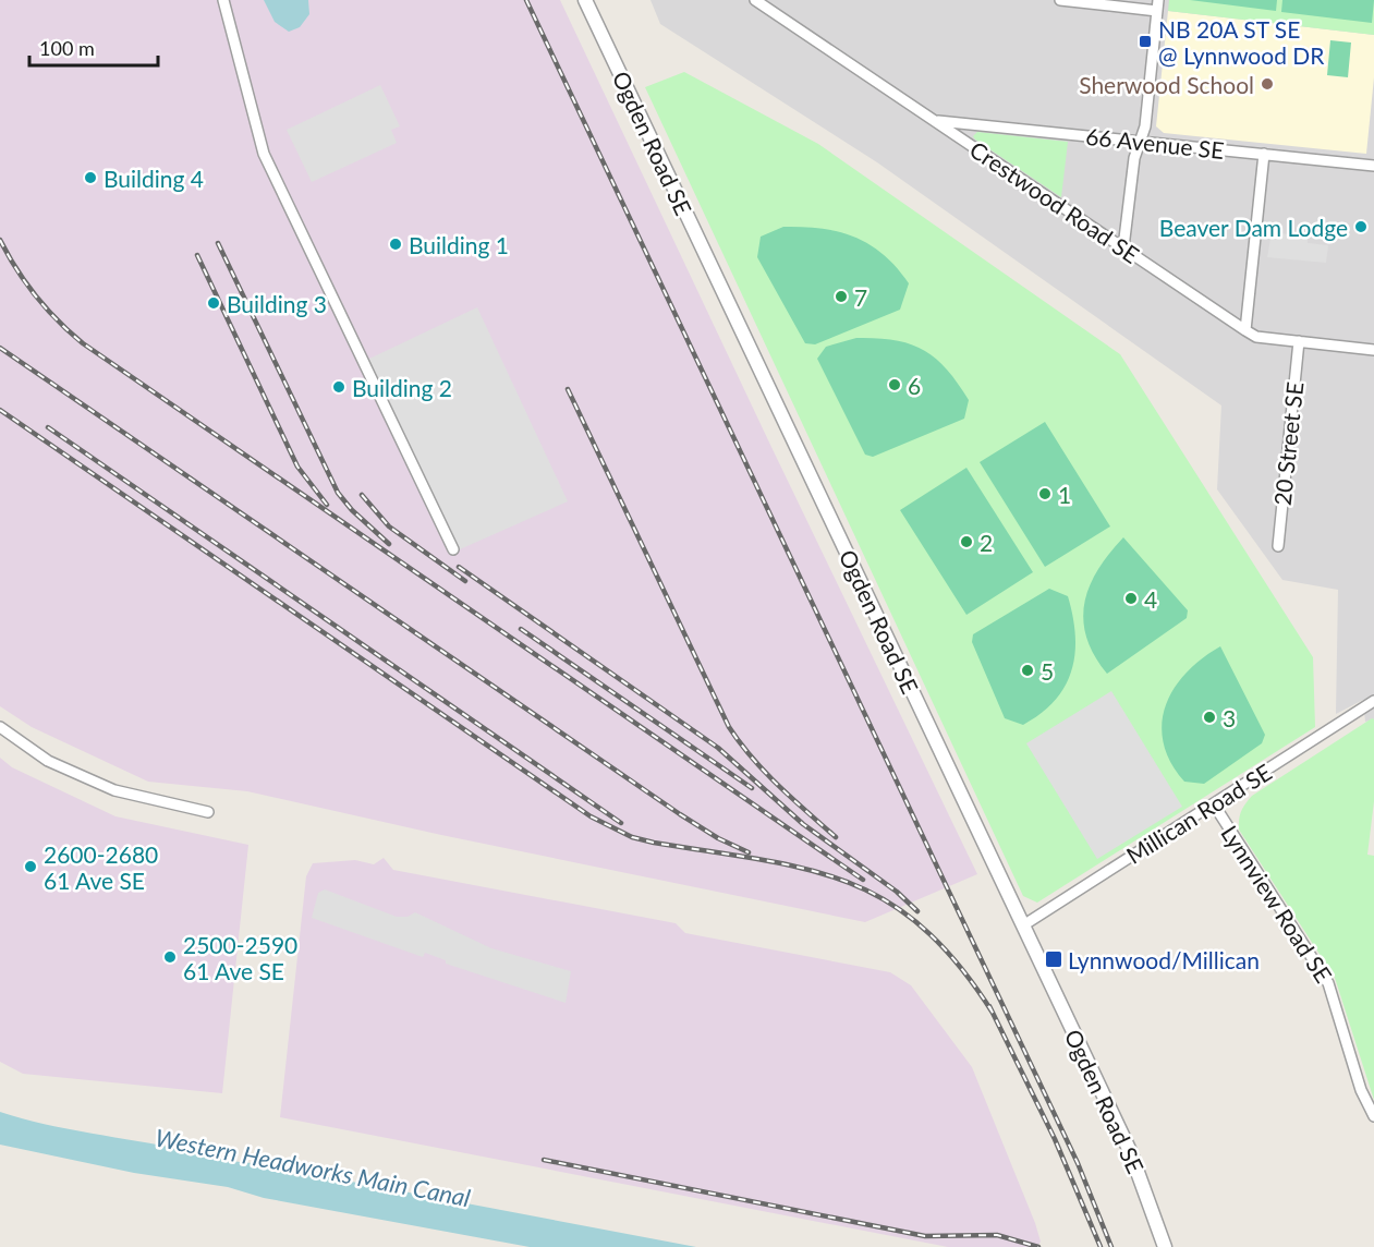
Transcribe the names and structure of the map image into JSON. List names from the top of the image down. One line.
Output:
{"streets":{"street":["Ogden Road SE","66 Avenue SE","Crestwood Road SE","20 Street SE","Millican Road SE","Lynnview Road SE"]},"crossings":[["Ogden Road SE","Millican Road SE"],["66 Avenue SE","Crestwood Road SE"],["Crestwood Road SE","20 Street SE"],["Millican Road SE","Lynnview Road SE"]],"water":["Western Headworks Main Canal"],"places":{"transit":["NB 20A ST SE @ Lynnwood DR","Lynnwood/Millican"],"other":["Sherwood School","Building 4","Beaver Dam Lodge","Building 1","7","Building 3","6","Building 2","1","2","4","5","3","2600-2680 61 Ave SE","2500-2590 61 Ave SE"]},"scale_bar":"100 m"}
